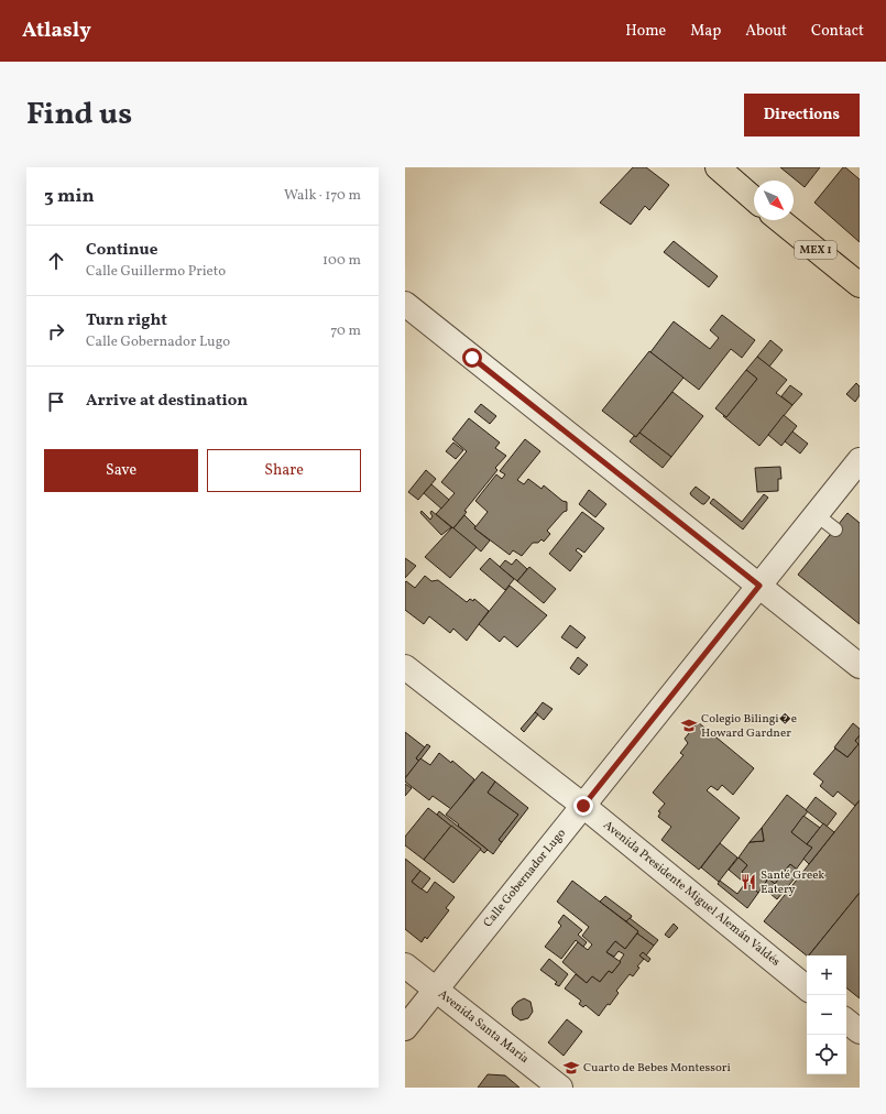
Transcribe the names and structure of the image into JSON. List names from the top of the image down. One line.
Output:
{"streets":{"main road":["MEX 1"],"street":["Calle Gobernador Lugo","Avenida Presidente Miguel Alemán Valdés","Avenida Santa María"]},"crossings":[["Calle Gobernador Lugo","Avenida Presidente Miguel Alemán Valdés"],["Calle Gobernador Lugo","Avenida Santa María"]],"places":{"school or university":["Colegio Bilingi�e Howard Gardner","Cuarto de Bebes Montessori"],"restaurant":["Santé Greek Eatery"]},"north":"bottom right","page":{"header":"Atlasly","nav":["Home","Map","About","Contact"],"title":"Find us","buttons":["Directions",["Save","Share"]],"heading":["3 min","Walk · 170 m"],"list":[["Continue","Calle Guillermo Prieto","100 m"],["Turn right","Calle Gobernador Lugo","70 m"],"Arrive at destination"],"map_buttons":["+","−"]}}
